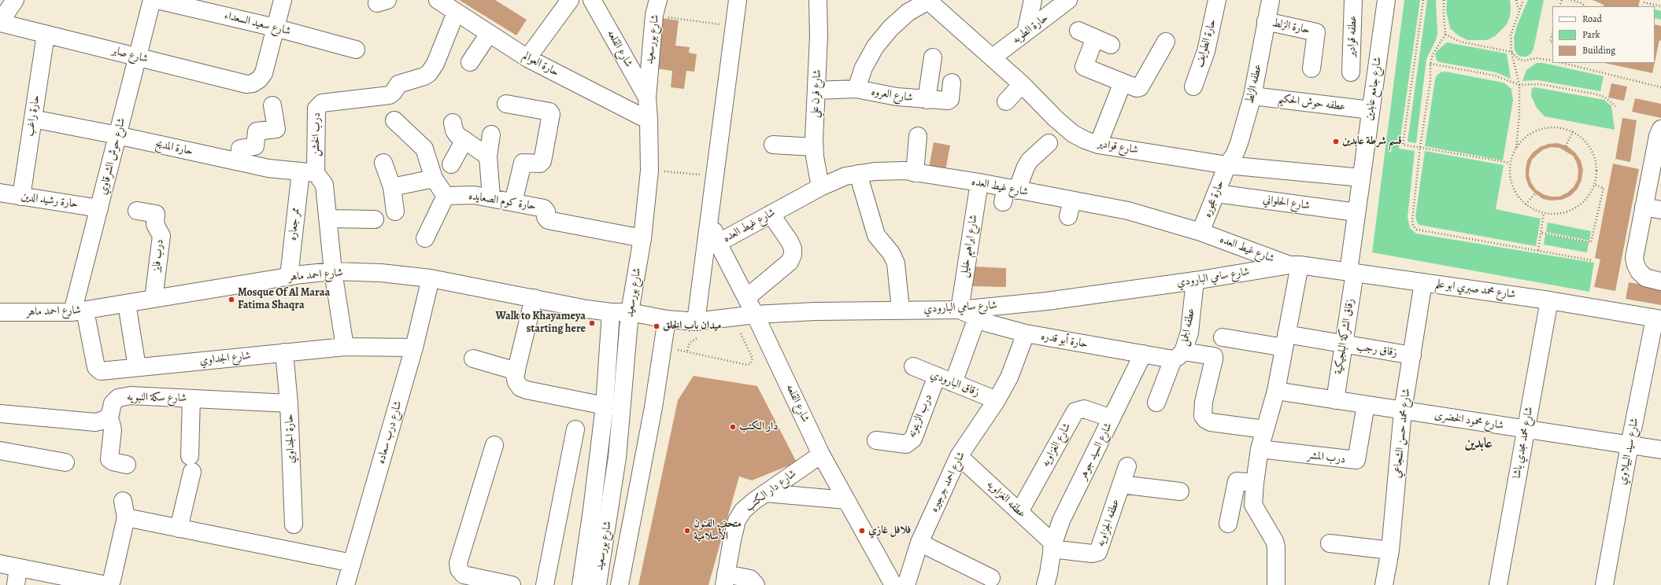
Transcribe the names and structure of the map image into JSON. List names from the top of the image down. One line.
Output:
{"streets":{"street":["شارع سعيد السعداء","حارة الزلط","حارة الطوبه","عطفه قوادير","شارع بورسعيد","حارة الطوايف","شارع القلعه","شارع صابر","حارة العوالم","عطفه الزلط","شارع جامع عابدين","شارع فرن علي","شارع العروه","عطفه حوش الحكيم","حارة راغب","درب الخشن","شارع قوادير","حارة المديح","شارع حوش الشرقاوي","شارع غيط العده","حارة عجوره","حارة رشيد الدين","حارة كوم الصعايده","شارع الحلواني","ممر جعاره","شارع ابراهيم خليل","درب فايز","شارع احمد ماهر","شارع سامي البارودي","شارع محمد صبري ابو علم","عطفه الجمل","زقاق الشركة البلجيكية","حارة أبو قدره","زقاق رجب","شارع الجداوي","زقاق البارودي","شارع سكة النبويه","درب الزيتونه","شارع محمود الخضرى","شارع درب سعاده","شارع محمد حسن الشجاعي","حارة الجداوي","شارع محمد مجدي باشا","شارع الغزاويه","شارع السيد جوهر","شارع سيد البيلاوي","درب المشر","شارع احمد جرجيره","شارع دار الكتب","عطفه الغزاويه","عطفه الجزاويه"]},"crossings":[["شارع سعيد السعداء","شارع صابر"],["حارة الزلط","عطفه الزلط"],["حارة الطوبه","شارع قوادير"],["شارع بورسعيد","شارع القلعه"],["شارع بورسعيد","حارة العوالم"],["شارع بورسعيد","حارة كوم الصعايده"],["شارع بورسعيد","شارع احمد ماهر"],["شارع بورسعيد","شارع سامي البارودي"],["شارع القلعه","شارع غيط العده"],["شارع القلعه","شارع سامي البارودي"],["شارع القلعه","شارع دار الكتب"],["شارع صابر","حارة راغب"],["شارع صابر","شارع حوش الشرقاوي"],["حارة العوالم","درب الخشن"],["عطفه الزلط","عطفه حوش الحكيم"],["عطفه الزلط","شارع قوادير"],["عطفه الزلط","حارة عجوره"],["شارع جامع عابدين","عطفه حوش الحكيم"],["شارع جامع عابدين","شارع قوادير"],["شارع جامع عابدين","شارع الحلواني"],["شارع جامع عابدين","شارع محمد صبري ابو علم"],["شارع جامع عابدين","زقاق الشركة البلجيكية"],["شارع فرن علي","شارع العروه"],["شارع فرن علي","شارع غيط العده"],["حارة راغب","حارة المديح"],["حارة راغب","حارة رشيد الدين"],["درب الخشن","حارة المديح"],["درب الخشن","ممر جعاره"],["شارع قوادير","حارة عجوره"],["حارة المديح","شارع حوش الشرقاوي"],["حارة المديح","ممر جعاره"],["شارع حوش الشرقاوي","حارة رشيد الدين"],["شارع حوش الشرقاوي","شارع احمد ماهر"],["شارع حوش الشرقاوي","شارع الجداوي"],["شارع غيط العده","حارة عجوره"],["شارع غيط العده","شارع ابراهيم خليل"],["شارع غيط العده","شارع سامي البارودي"],["شارع غيط العده","شارع محمد صبري ابو علم"],["حارة عجوره","شارع الحلواني"],["ممر جعاره","شارع احمد ماهر"],["شارع ابراهيم خليل","شارع سامي البارودي"],["شارع ابراهيم خليل","حارة أبو قدره"],["درب فايز","شارع احمد ماهر"],["شارع احمد ماهر","شارع سامي البارودي"],["شارع احمد ماهر","شارع الجداوي"],["شارع احمد ماهر","شارع درب سعاده"],["شارع سامي البارودي","شارع محمد صبري ابو علم"],["شارع سامي البارودي","عطفه الجمل"],["شارع سامي البارودي","حارة أبو قدره"],["شارع محمد صبري ابو علم","زقاق الشركة البلجيكية"],["شارع محمد صبري ابو علم","شارع محمد حسن الشجاعي"],["شارع محمد صبري ابو علم","شارع محمد مجدي باشا"],["شارع محمد صبري ابو علم","شارع سيد البيلاوي"],["عطفه الجمل","حارة أبو قدره"],["زقاق الشركة البلجيكية","زقاق رجب"],["زقاق الشركة البلجيكية","شارع محمود الخضرى"],["حارة أبو قدره","شارع السيد جوهر"],["حارة أبو قدره","شارع احمد جرجيره"],["زقاق رجب","شارع محمد حسن الشجاعي"],["شارع الجداوي","شارع درب سعاده"],["شارع الجداوي","حارة الجداوي"],["زقاق البارودي","درب الزيتونه"],["زقاق البارودي","شارع احمد جرجيره"],["شارع سكة النبويه","حارة الجداوي"],["شارع محمود الخضرى","شارع محمد حسن الشجاعي"],["شارع محمود الخضرى","شارع محمد مجدي باشا"],["شارع محمود الخضرى","شارع سيد البيلاوي"],["شارع محمود الخضرى","درب المشر"],["شارع الغزاويه","شارع السيد جوهر"],["شارع الغزاويه","عطفه الغزاويه"],["شارع السيد جوهر","عطفه الغزاويه"],["شارع السيد جوهر","عطفه الجزاويه"],["شارع احمد جرجيره","عطفه الغزاويه"],["عطفه الغزاويه","عطفه الجزاويه"]],"districts":["عابدين"],"places":["قسم شرطة عابدين","Mosque Of Al Maraa Fatima Shaqra","Walk to Khayameya starting here","ميدان باب الخلق","دار الكتب","متحف الفنون الأسلامية","فلافل غازي"],"legend":["Road","Park","Building"]}
